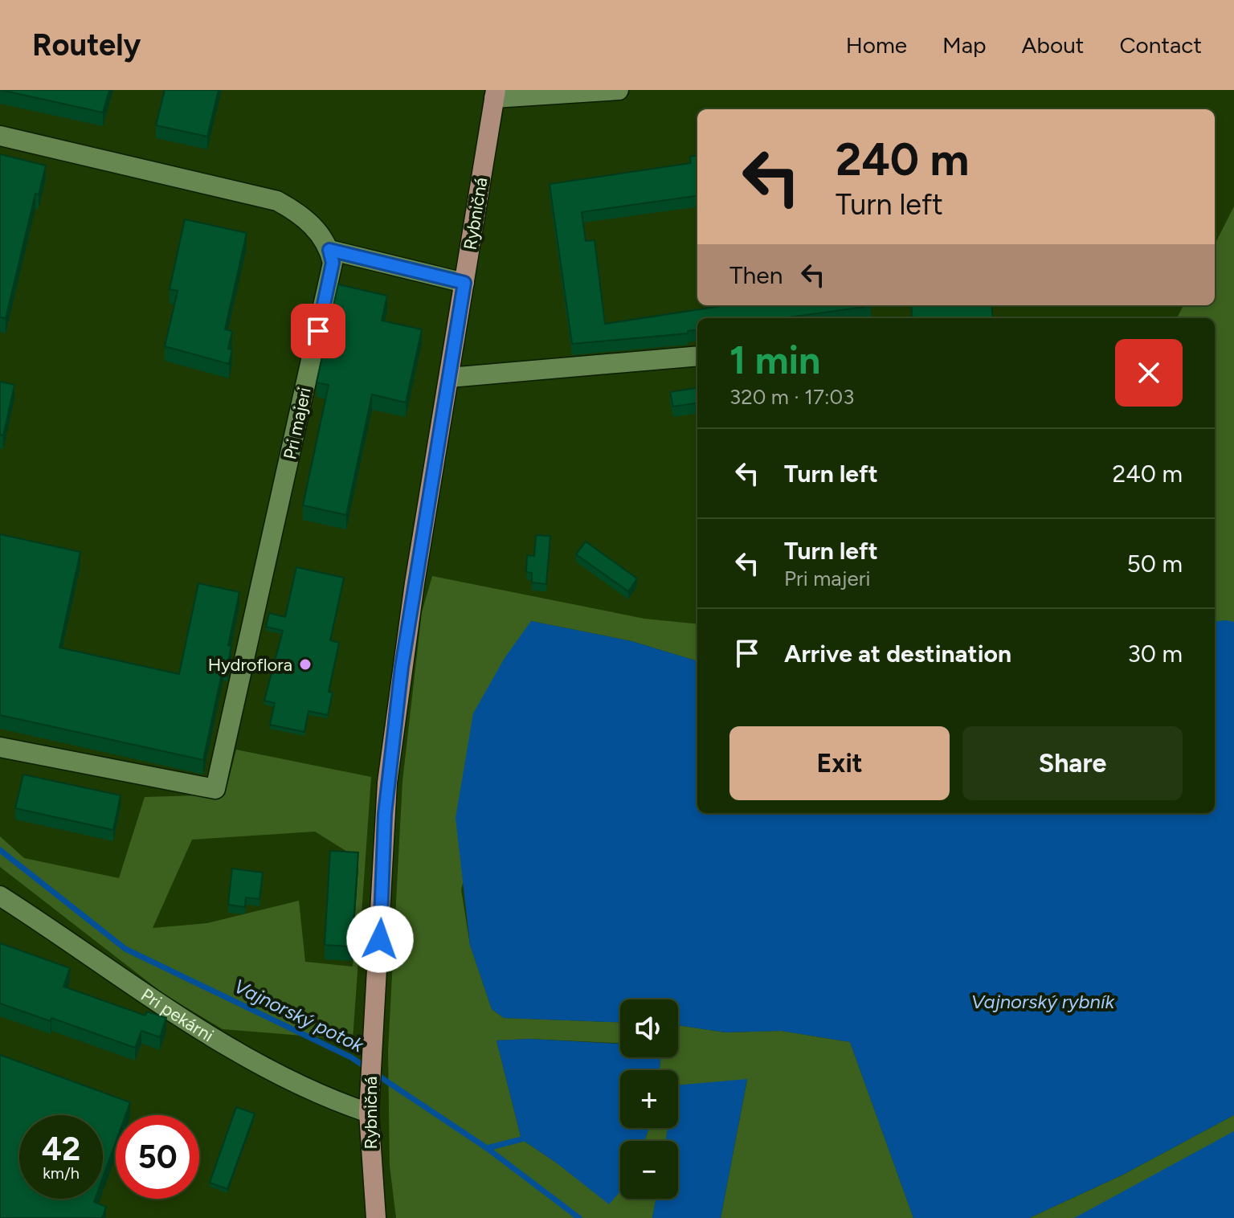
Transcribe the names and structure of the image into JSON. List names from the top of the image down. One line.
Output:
{"streets":{"main road":["Rybničná"],"street":["Pri majeri","Pri pekárni"]},"crossings":[["Rybničná","Pri pekárni"]],"water":["Vajnorský rybník","Vajnorský potok"],"places":["Hydroflora"],"page":{"header":"Routely","nav":["Home","Map","About","Contact"],"turn":["240 m","Turn left"],"then":"Then","heading":["1 min","320 m · 17:03"],"list":[{"name":"Turn left","value":"240 m"},{"name":"Turn left","note":"Pri majeri","value":"50 m"},{"name":"Arrive at destination","value":"30 m"}],"buttons":["Exit","Share"],"map_buttons":["+","−"],"speed":"42 km/h","limit":"50"}}
